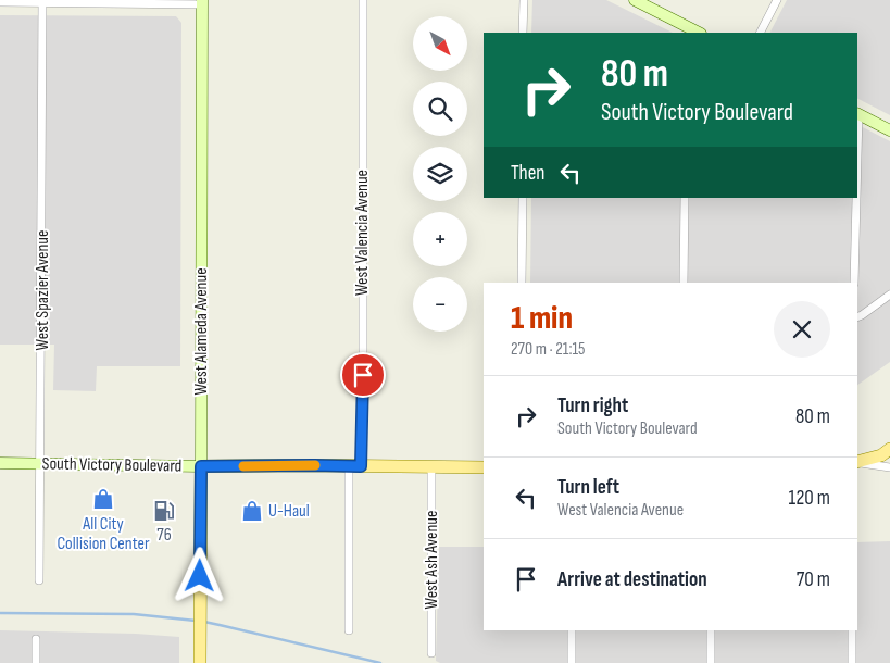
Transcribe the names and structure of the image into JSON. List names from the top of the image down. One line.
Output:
{"streets":{"main road":["West Alameda Avenue","South Victory Boulevard"],"street":["West Valencia Avenue","West Spazier Avenue","West Ash Avenue"]},"crossings":[["West Valencia Avenue","South Victory Boulevard"],["West Spazier Avenue","South Victory Boulevard"],["West Alameda Avenue","South Victory Boulevard"],["South Victory Boulevard","West Ash Avenue"]],"places":{"shop":["All City Collision Center","U-Haul"],"fuel station":["76"]},"north":"bottom right","page":{"map_buttons":["+","−"],"turn":["80 m","South Victory Boulevard"],"then":"Then","heading":["1 min","270 m · 21:15"],"list":[{"name":"Turn right","note":"South Victory Boulevard","value":"80 m"},{"name":"Turn left","note":"West Valencia Avenue","value":"120 m"},{"name":"Arrive at destination","value":"70 m"}]}}
